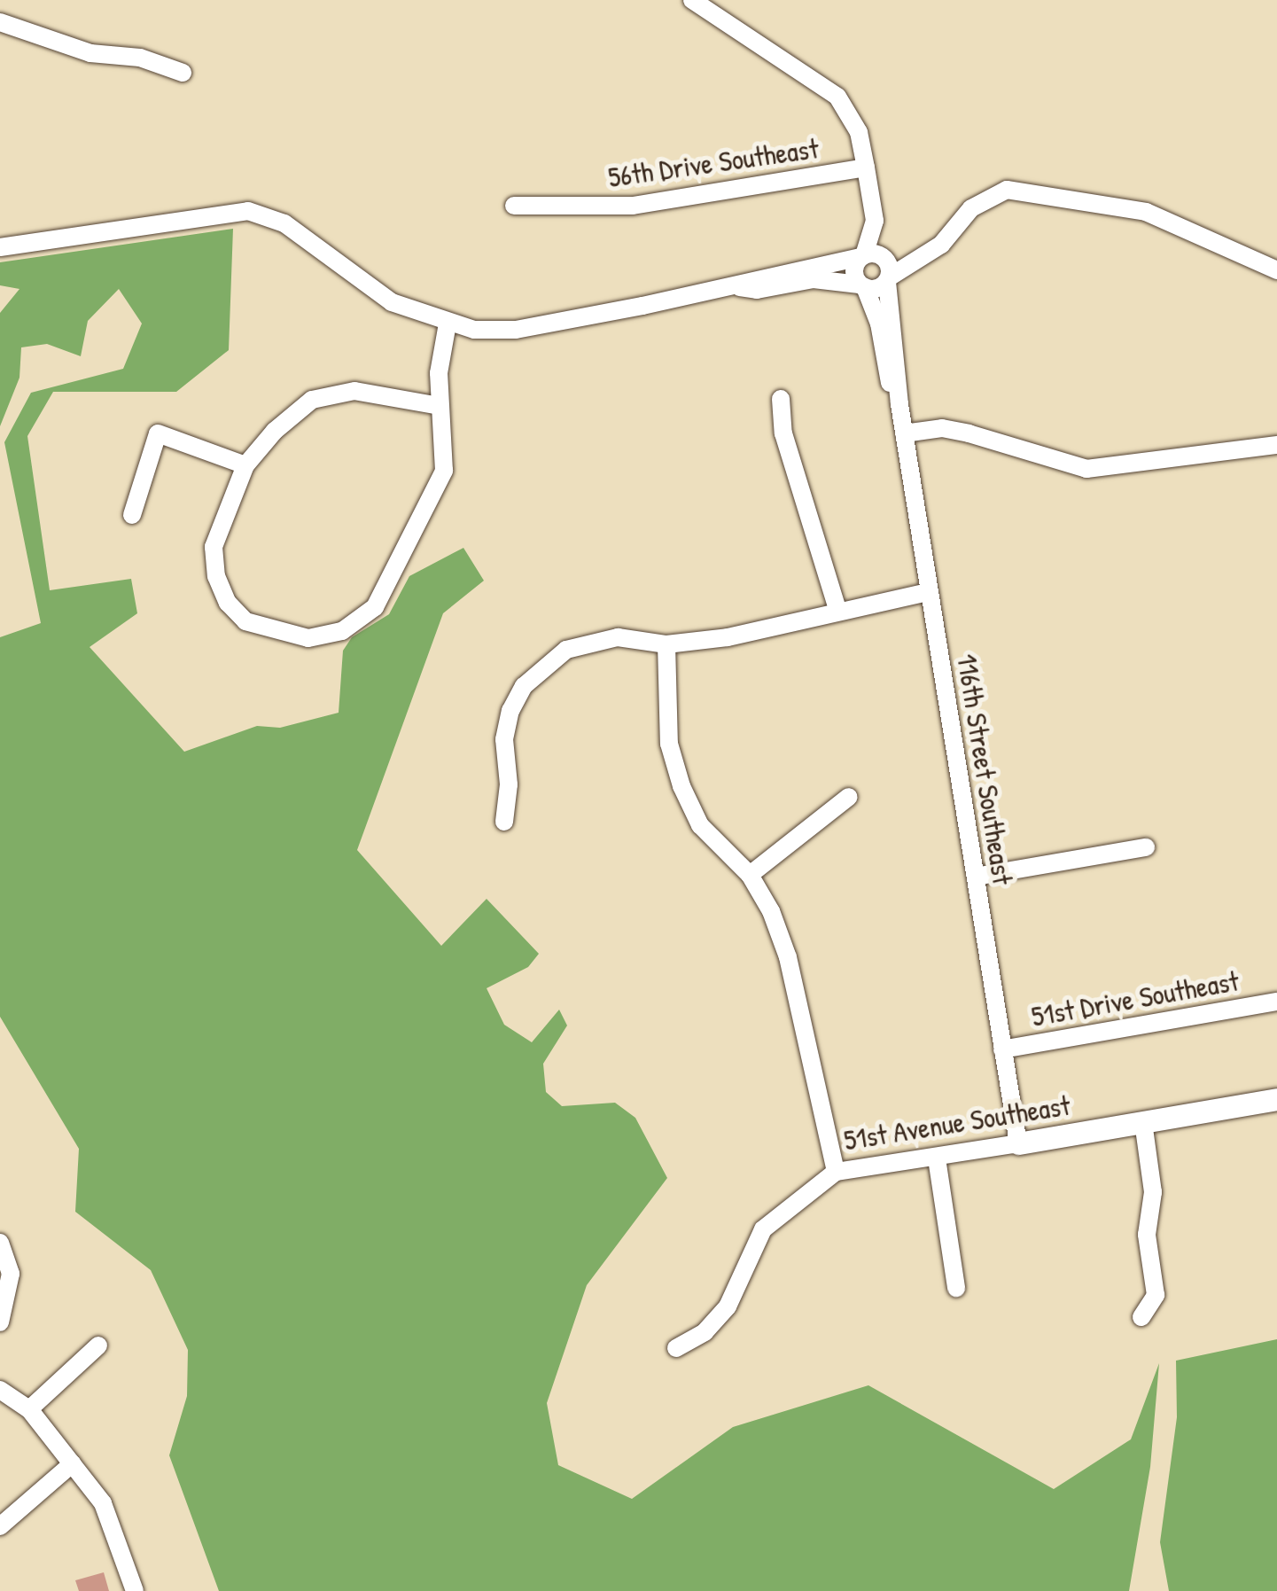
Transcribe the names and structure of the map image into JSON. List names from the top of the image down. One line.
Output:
{"streets":{"street":["56th Drive Southeast","116th Street Southeast","51st Drive Southeast","51st Avenue Southeast"]},"crossings":[["116th Street Southeast","51st Drive Southeast"],["116th Street Southeast","51st Avenue Southeast"]]}
